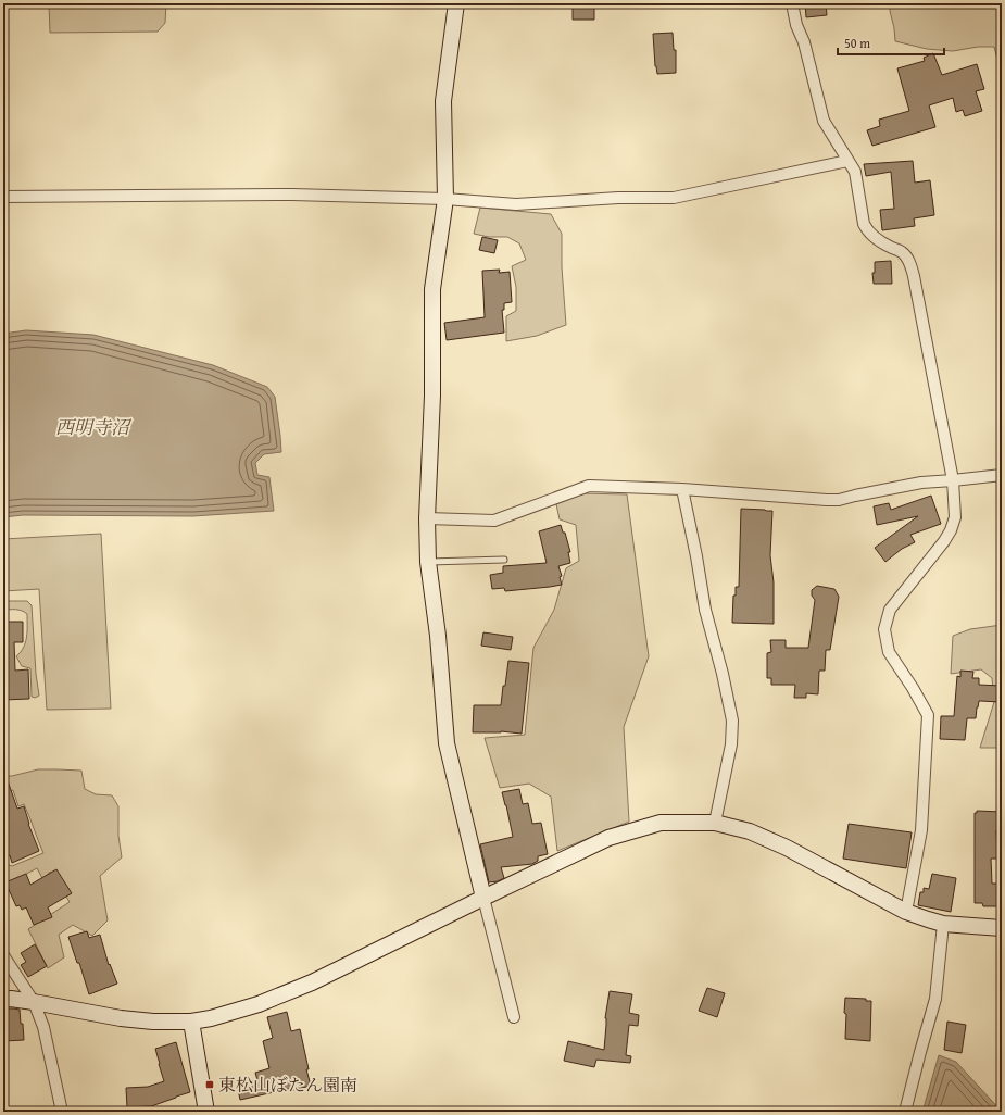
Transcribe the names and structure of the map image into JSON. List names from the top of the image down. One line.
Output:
{"water":["西明寺沼"],"places":{"transit":["東松山ぼたん園南"]},"scale_bar":"50 m"}
